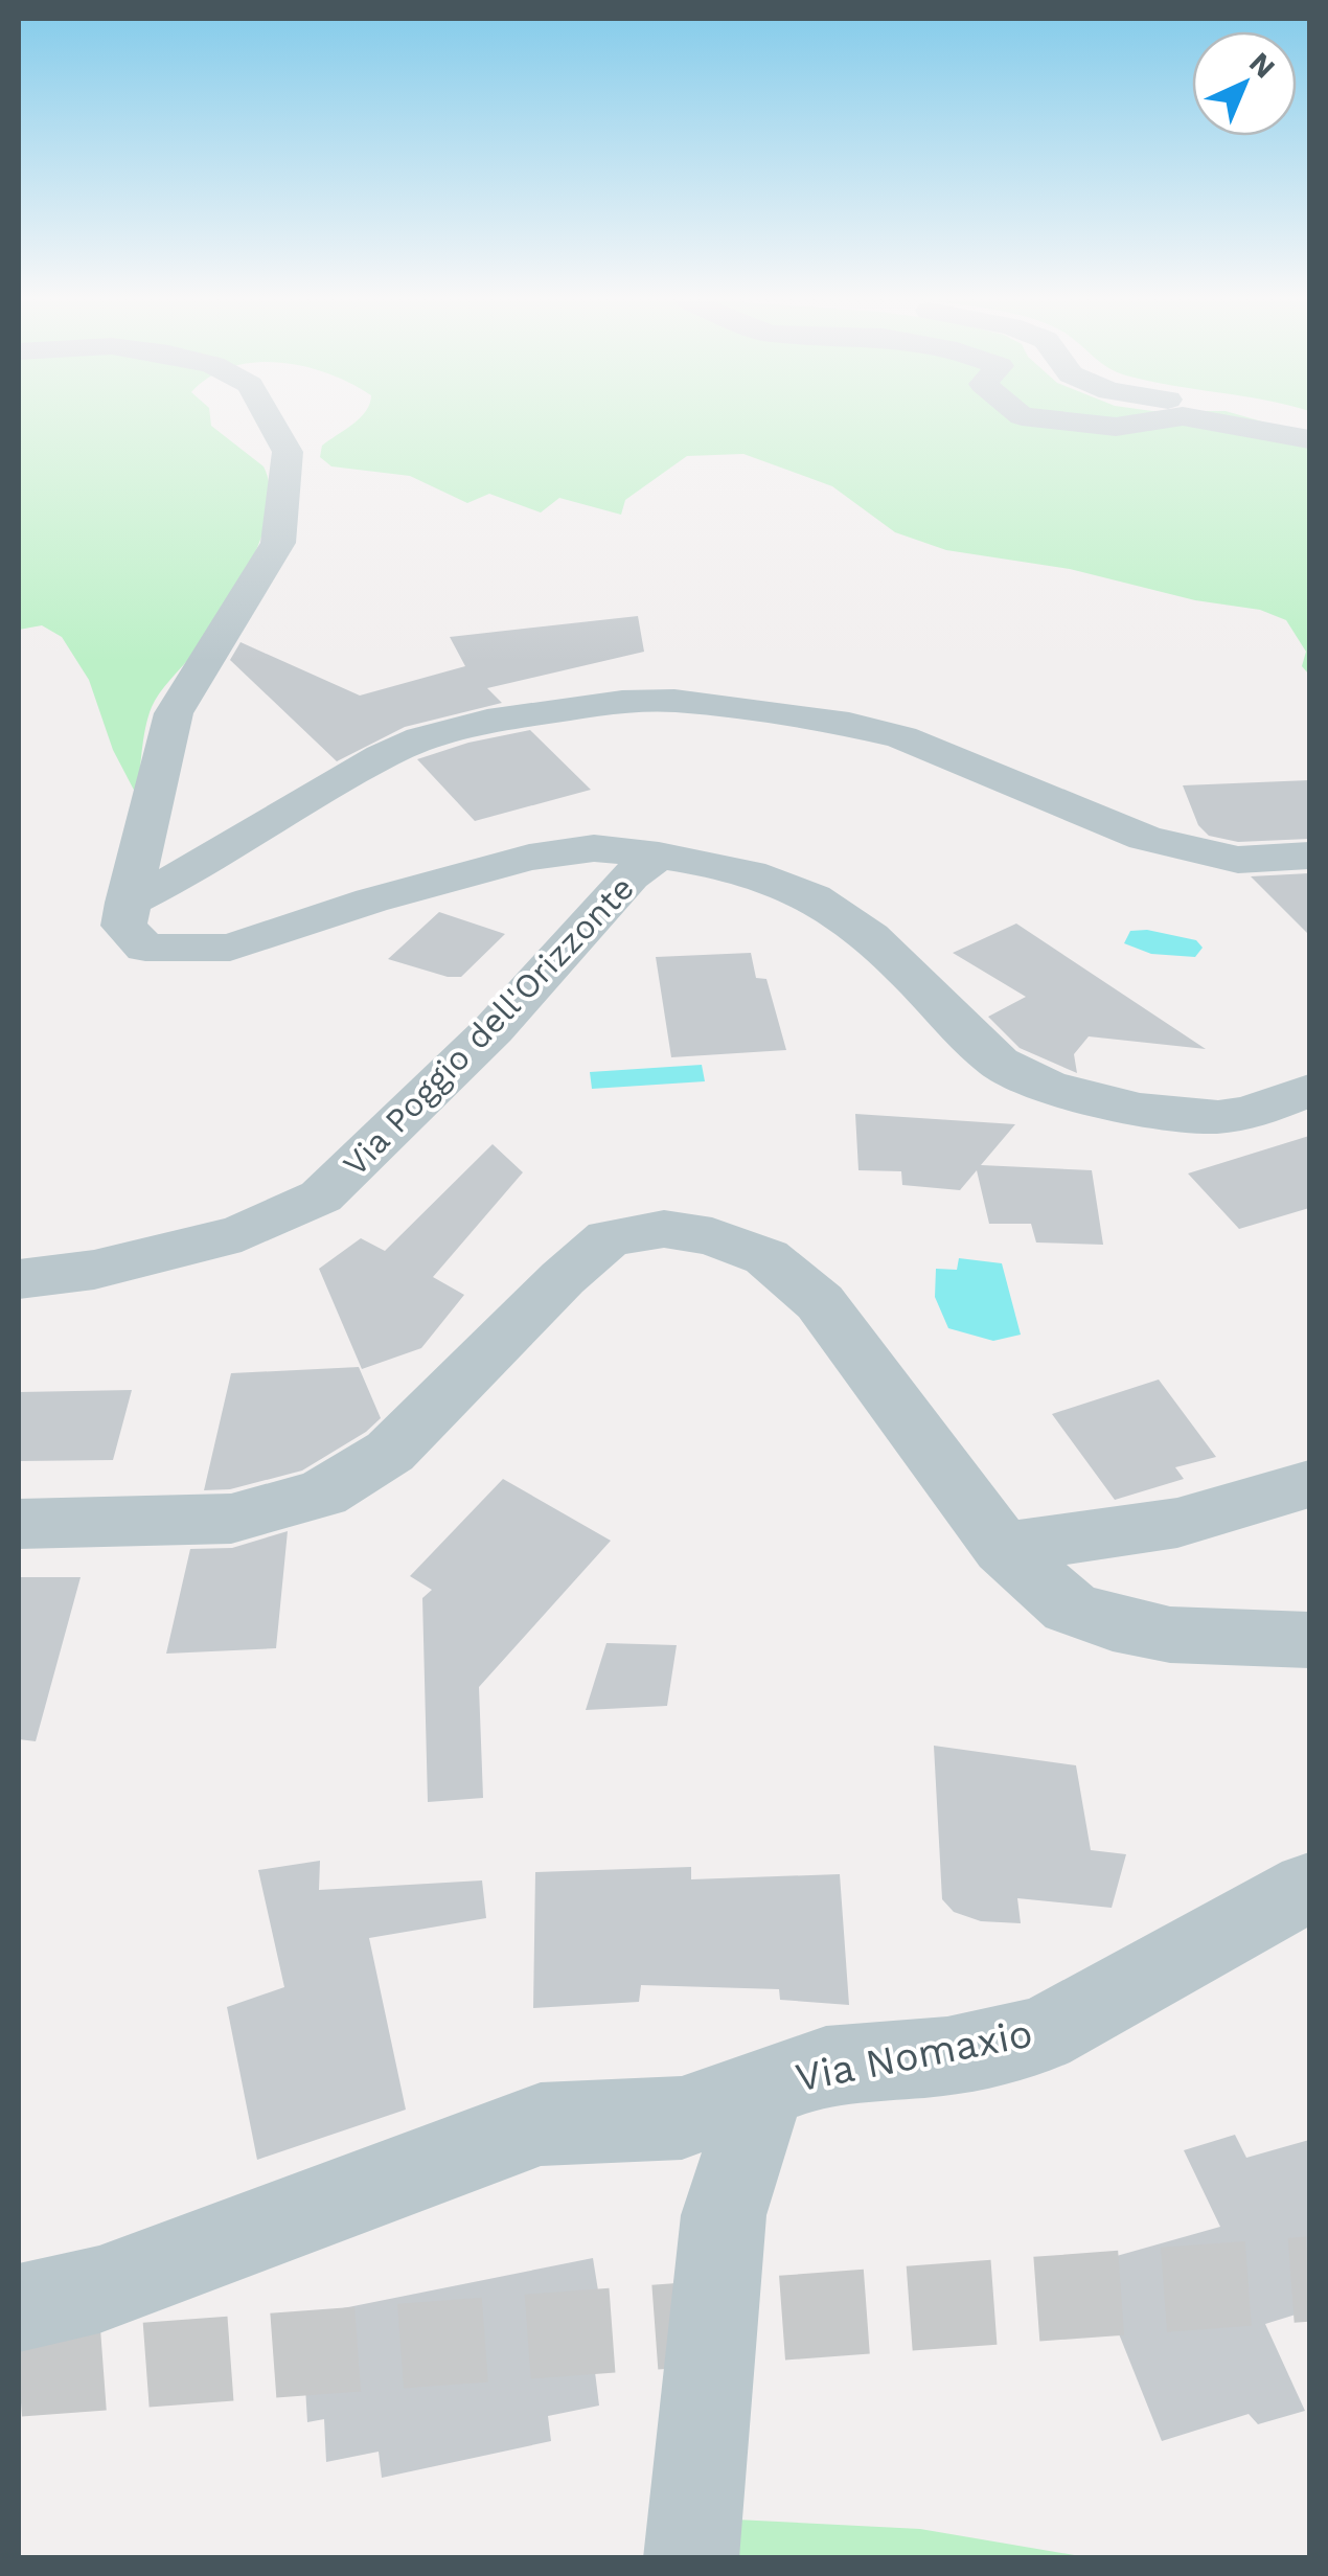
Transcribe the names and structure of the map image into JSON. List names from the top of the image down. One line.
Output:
{"streets":{"street":["Via Poggio dell'Orizzonte","Via Nomaxio"]},"north":"top right"}
